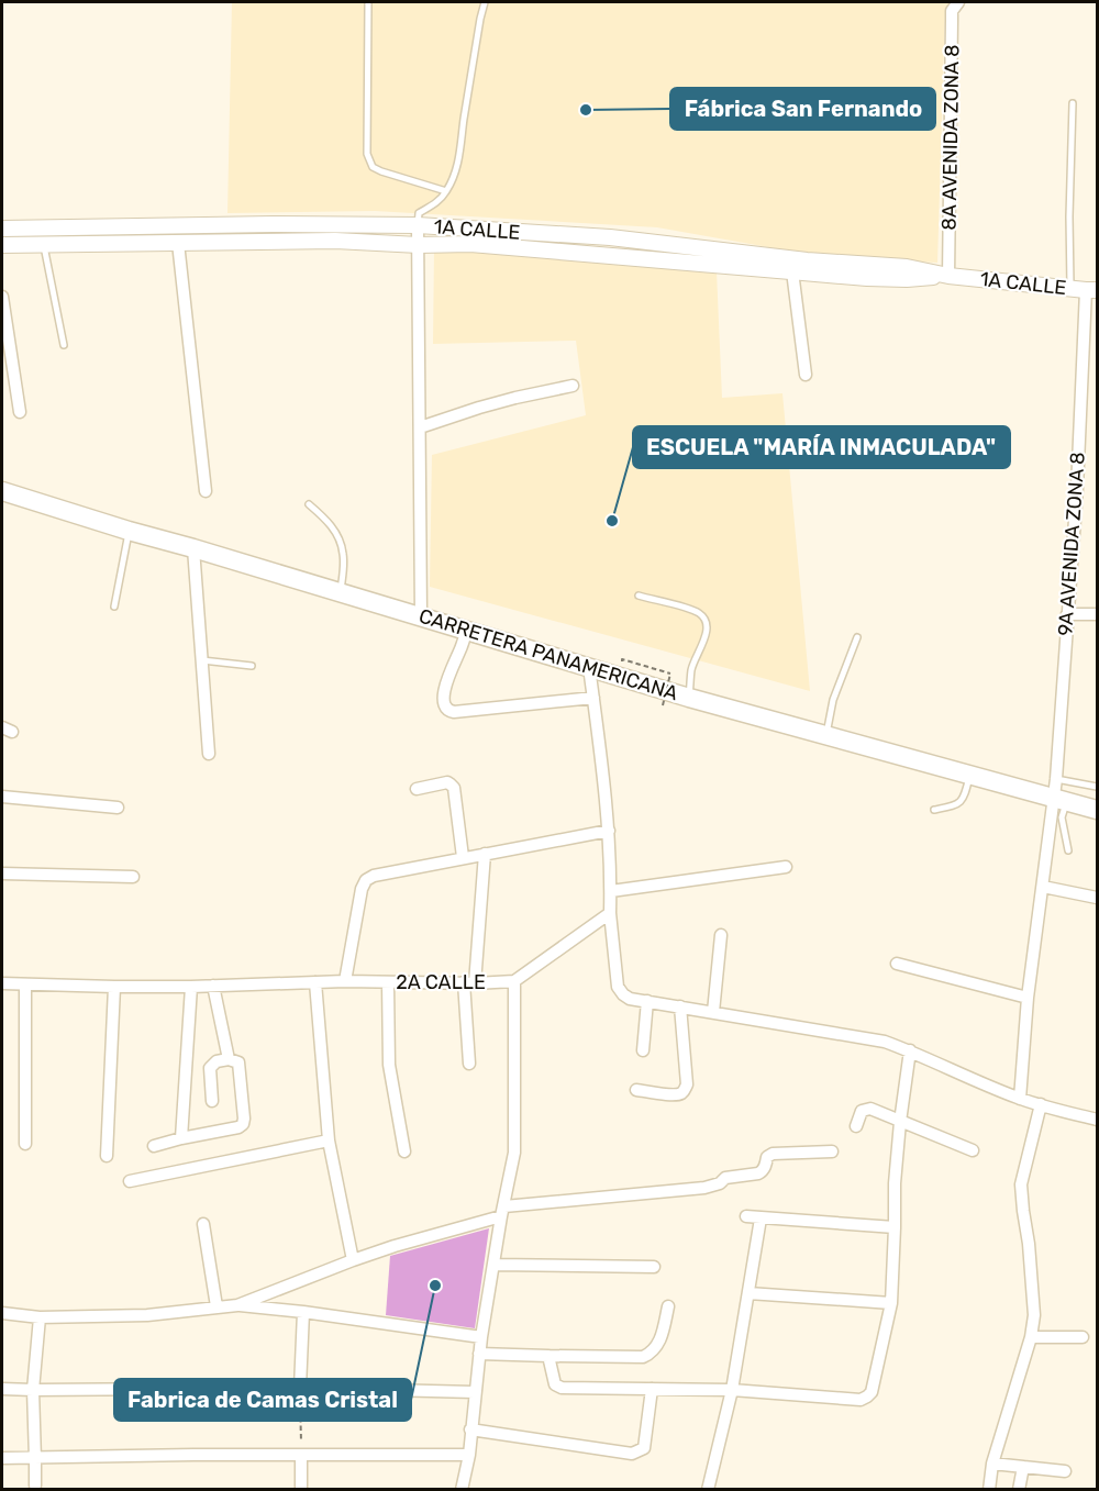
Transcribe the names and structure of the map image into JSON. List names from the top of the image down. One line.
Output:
{"streets":{"main road":["CARRETERA PANAMERICANA"],"street":["8A AVENIDA ZONA 8","1A CALLE","9A AVENIDA ZONA 8","2A CALLE"]},"crossings":[["8A AVENIDA ZONA 8","1A CALLE"],["1A CALLE","9A AVENIDA ZONA 8"],["9A AVENIDA ZONA 8","CARRETERA PANAMERICANA"]],"places":["Fábrica San Fernando","ESCUELA \"MARÍA INMACULADA\"","Fabrica de Camas Cristal"]}
